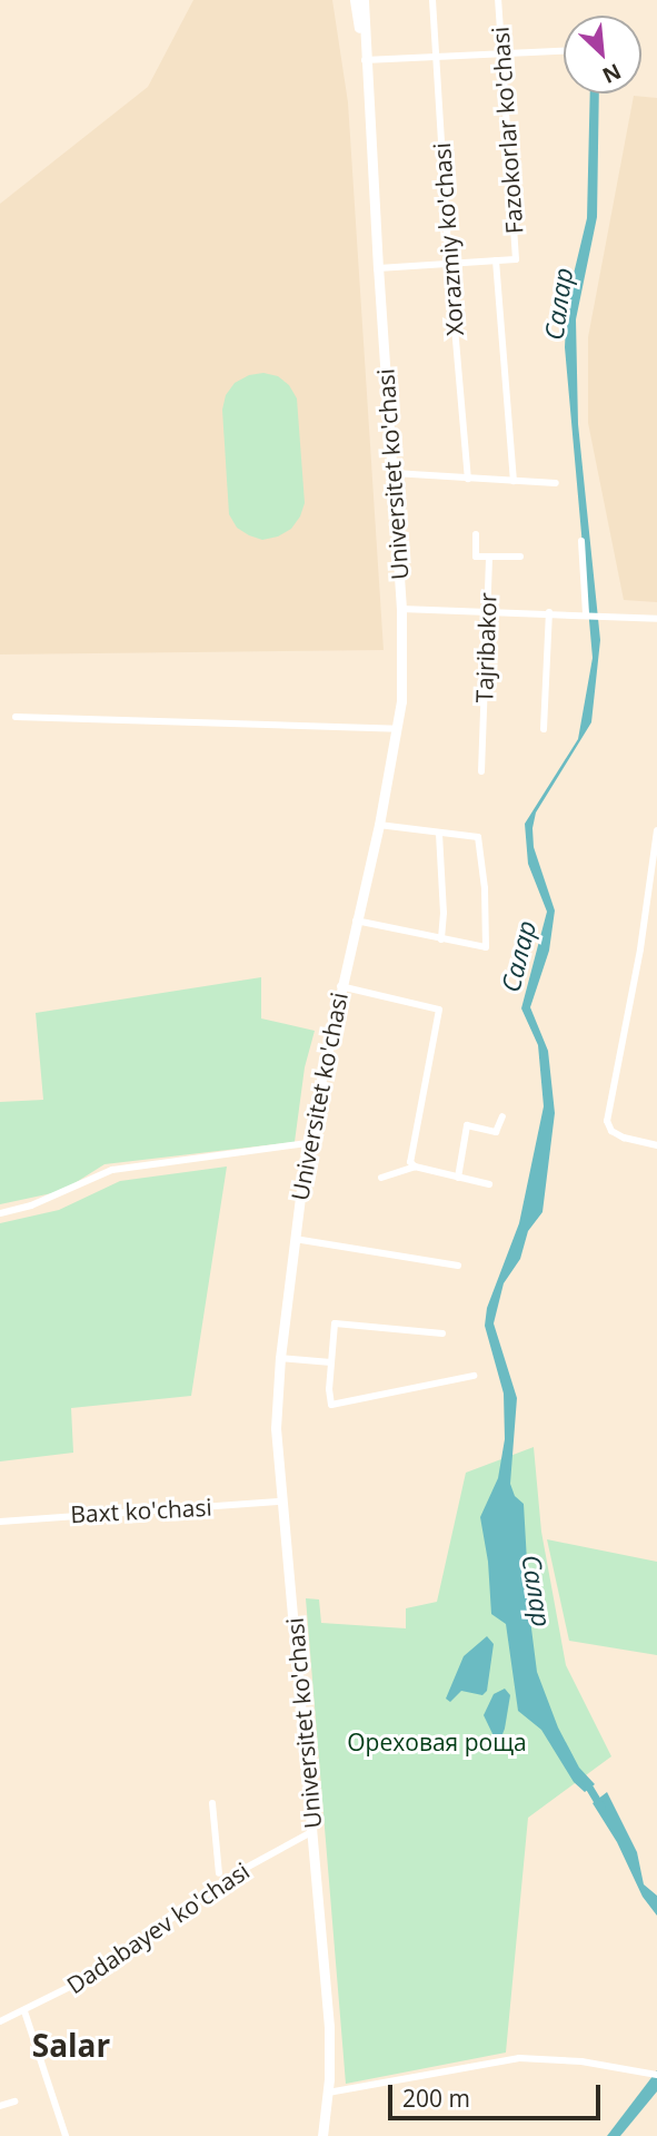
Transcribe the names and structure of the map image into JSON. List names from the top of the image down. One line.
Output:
{"streets":{"main road":["Universitet ko'chasi"],"street":["Fazokorlar ko'chasi","Xorazmiy ko'chasi","Tajribakor","Baxt ko'chasi","Dadabayev ko'chasi"]},"crossings":[["Universitet ko'chasi","Baxt ko'chasi"],["Universitet ko'chasi","Dadabayev ko'chasi"]],"districts":["Salar"],"water":["Салар"],"parks":["Ореховая роща"],"scale_bar":"200 m","north":"bottom right"}
